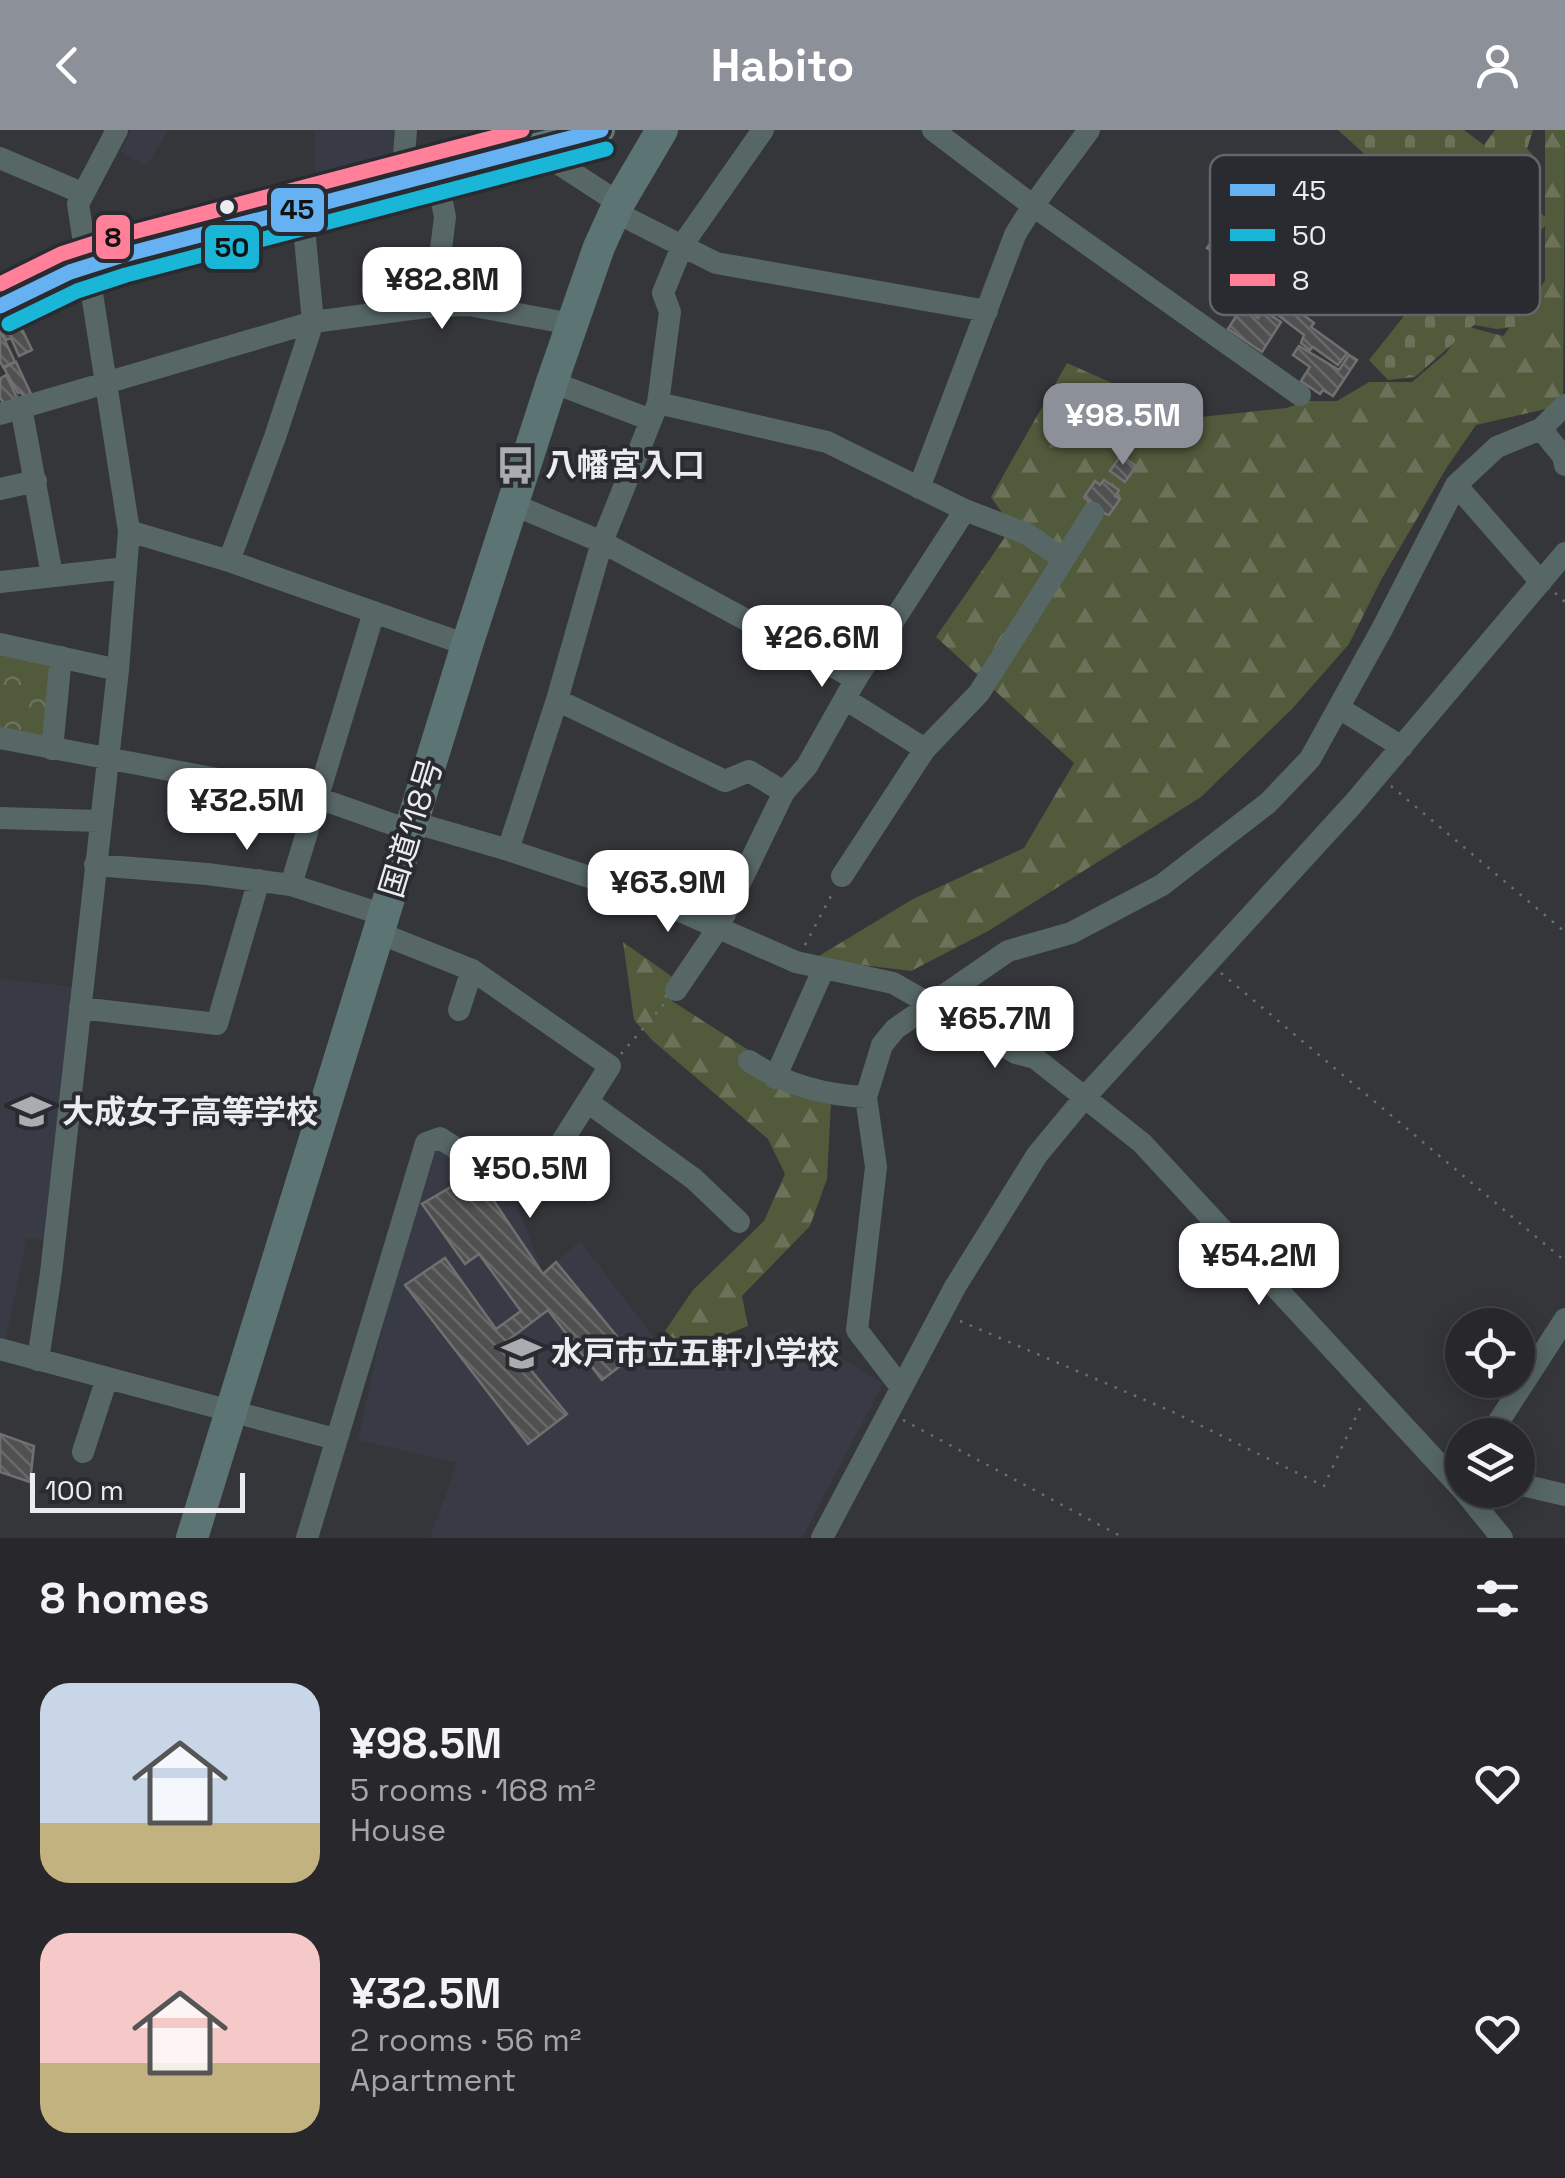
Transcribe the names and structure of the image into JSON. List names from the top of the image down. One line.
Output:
{"streets":{"highway":["国道118号"]},"places":{"bus stop":["八幡宮入口"],"school or university":["大成女子高等学校","水戸市立五軒小学校"]},"lines":["transit line 45","transit line 8","transit line 50"],"legend":["45","50","8"],"scale_bar":"100 m","page":{"header":"Habito","price":["¥82.8M","¥98.5M","¥26.6M","¥32.5M","¥63.9M","¥65.7M","¥50.5M","¥54.2M"],"scale":"100 m","heading":"8 homes","list":[{"name":"¥98.5M","note":"5 rooms · 168 m² · House"},{"name":"¥32.5M","note":"2 rooms · 56 m² · Apartment"}]}}
